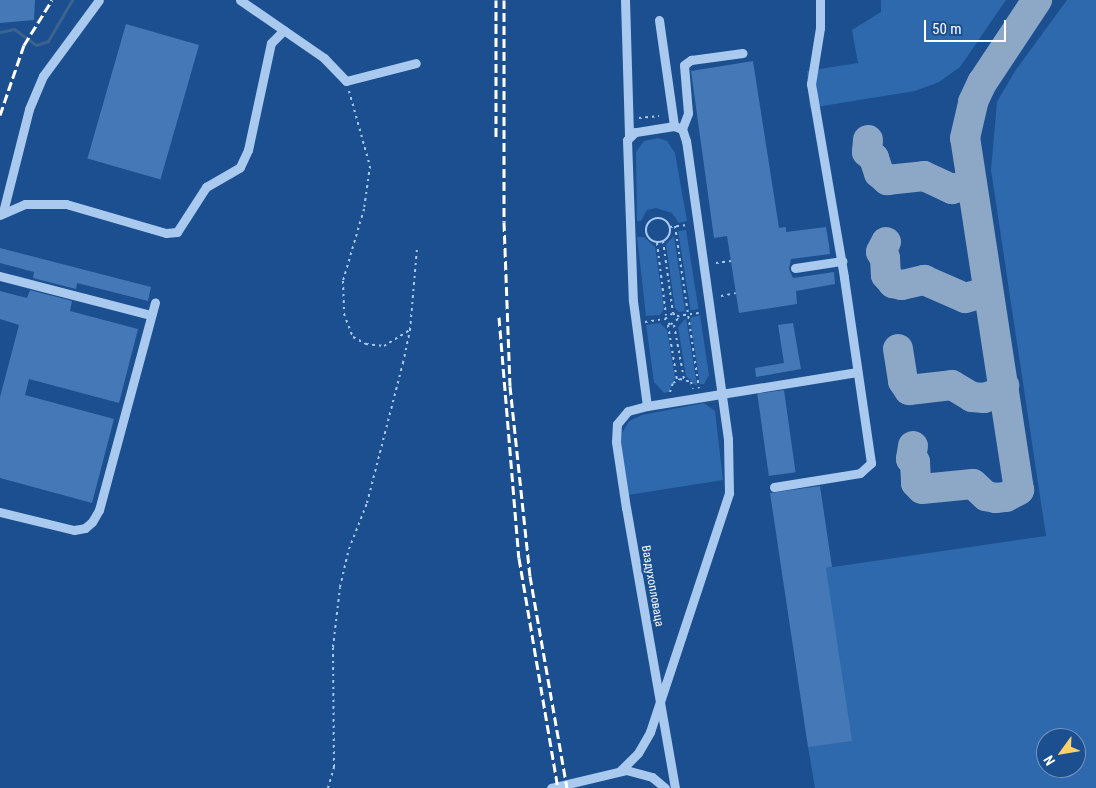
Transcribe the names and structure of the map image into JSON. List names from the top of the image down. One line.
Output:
{"streets":{"street":["Ваздухопловаца"]},"scale_bar":"50 m","north":"bottom left"}
